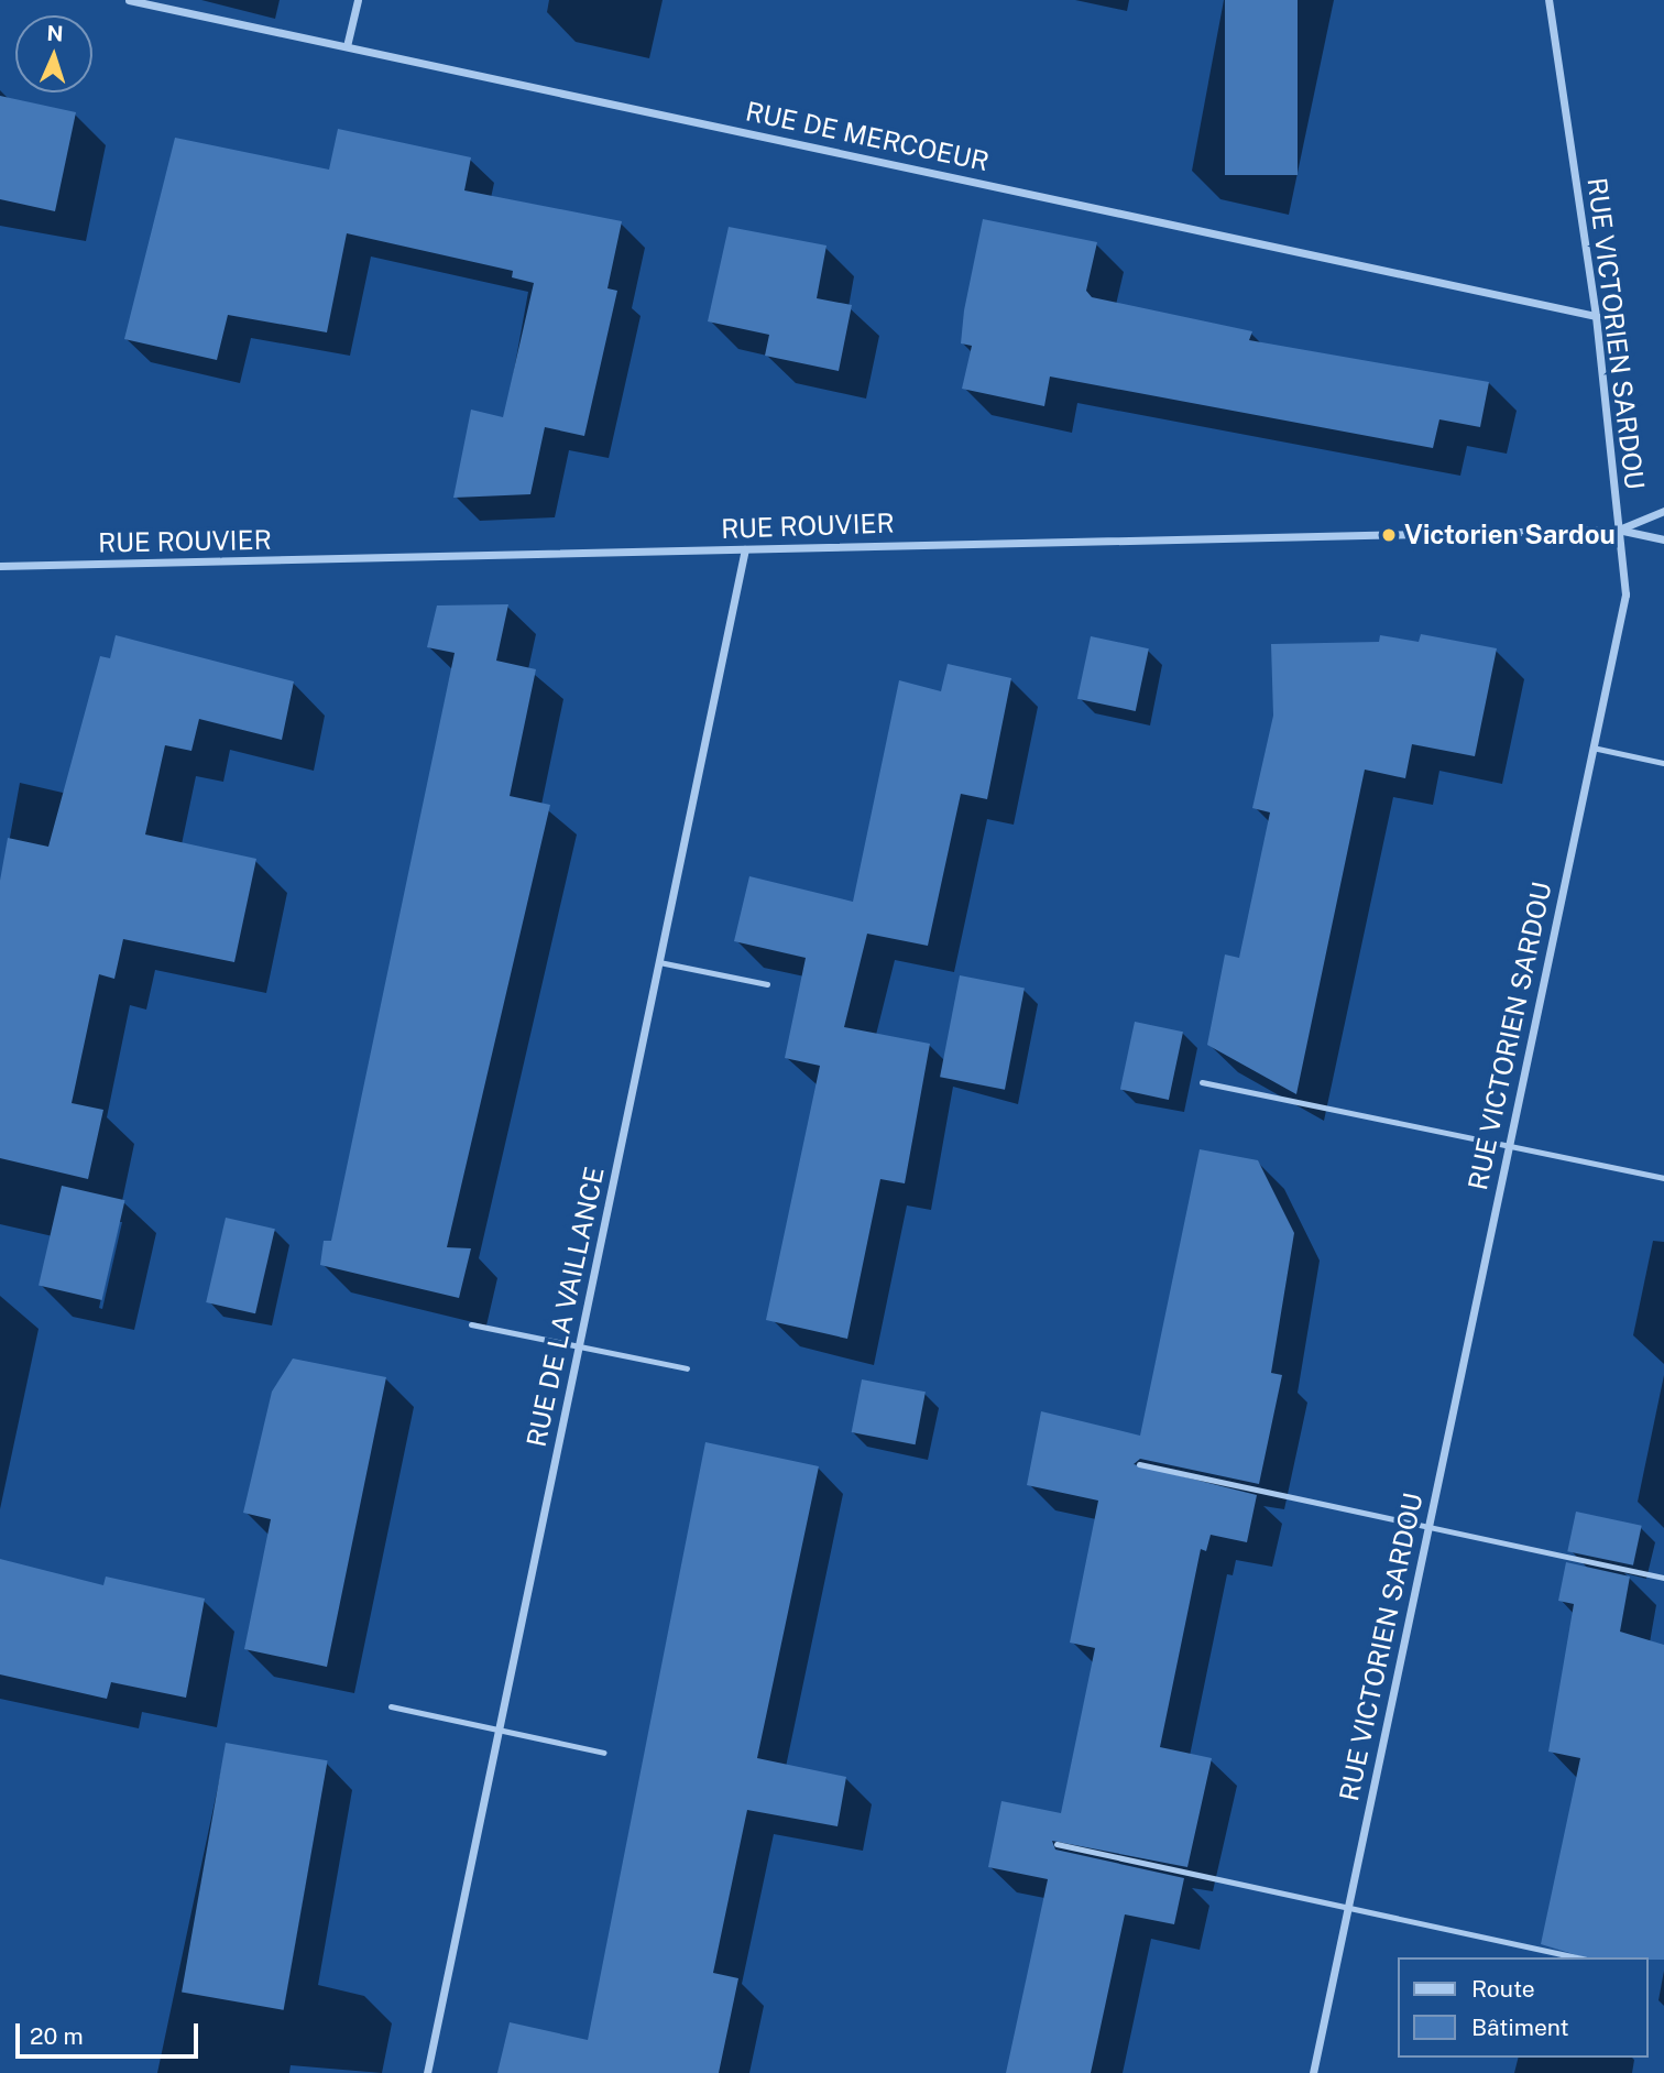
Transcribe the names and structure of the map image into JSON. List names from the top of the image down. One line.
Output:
{"streets":{"street":["RUE DE MERCOEUR","RUE VICTORIEN SARDOU","RUE ROUVIER","RUE DE LA VAILLANCE"]},"crossings":[["RUE DE MERCOEUR","RUE VICTORIEN SARDOU"],["RUE VICTORIEN SARDOU","RUE ROUVIER"],["RUE ROUVIER","RUE DE LA VAILLANCE"]],"places":["Victorien Sardou"],"legend":["Route","Bâtiment"],"scale_bar":"20 m","north":"top"}
